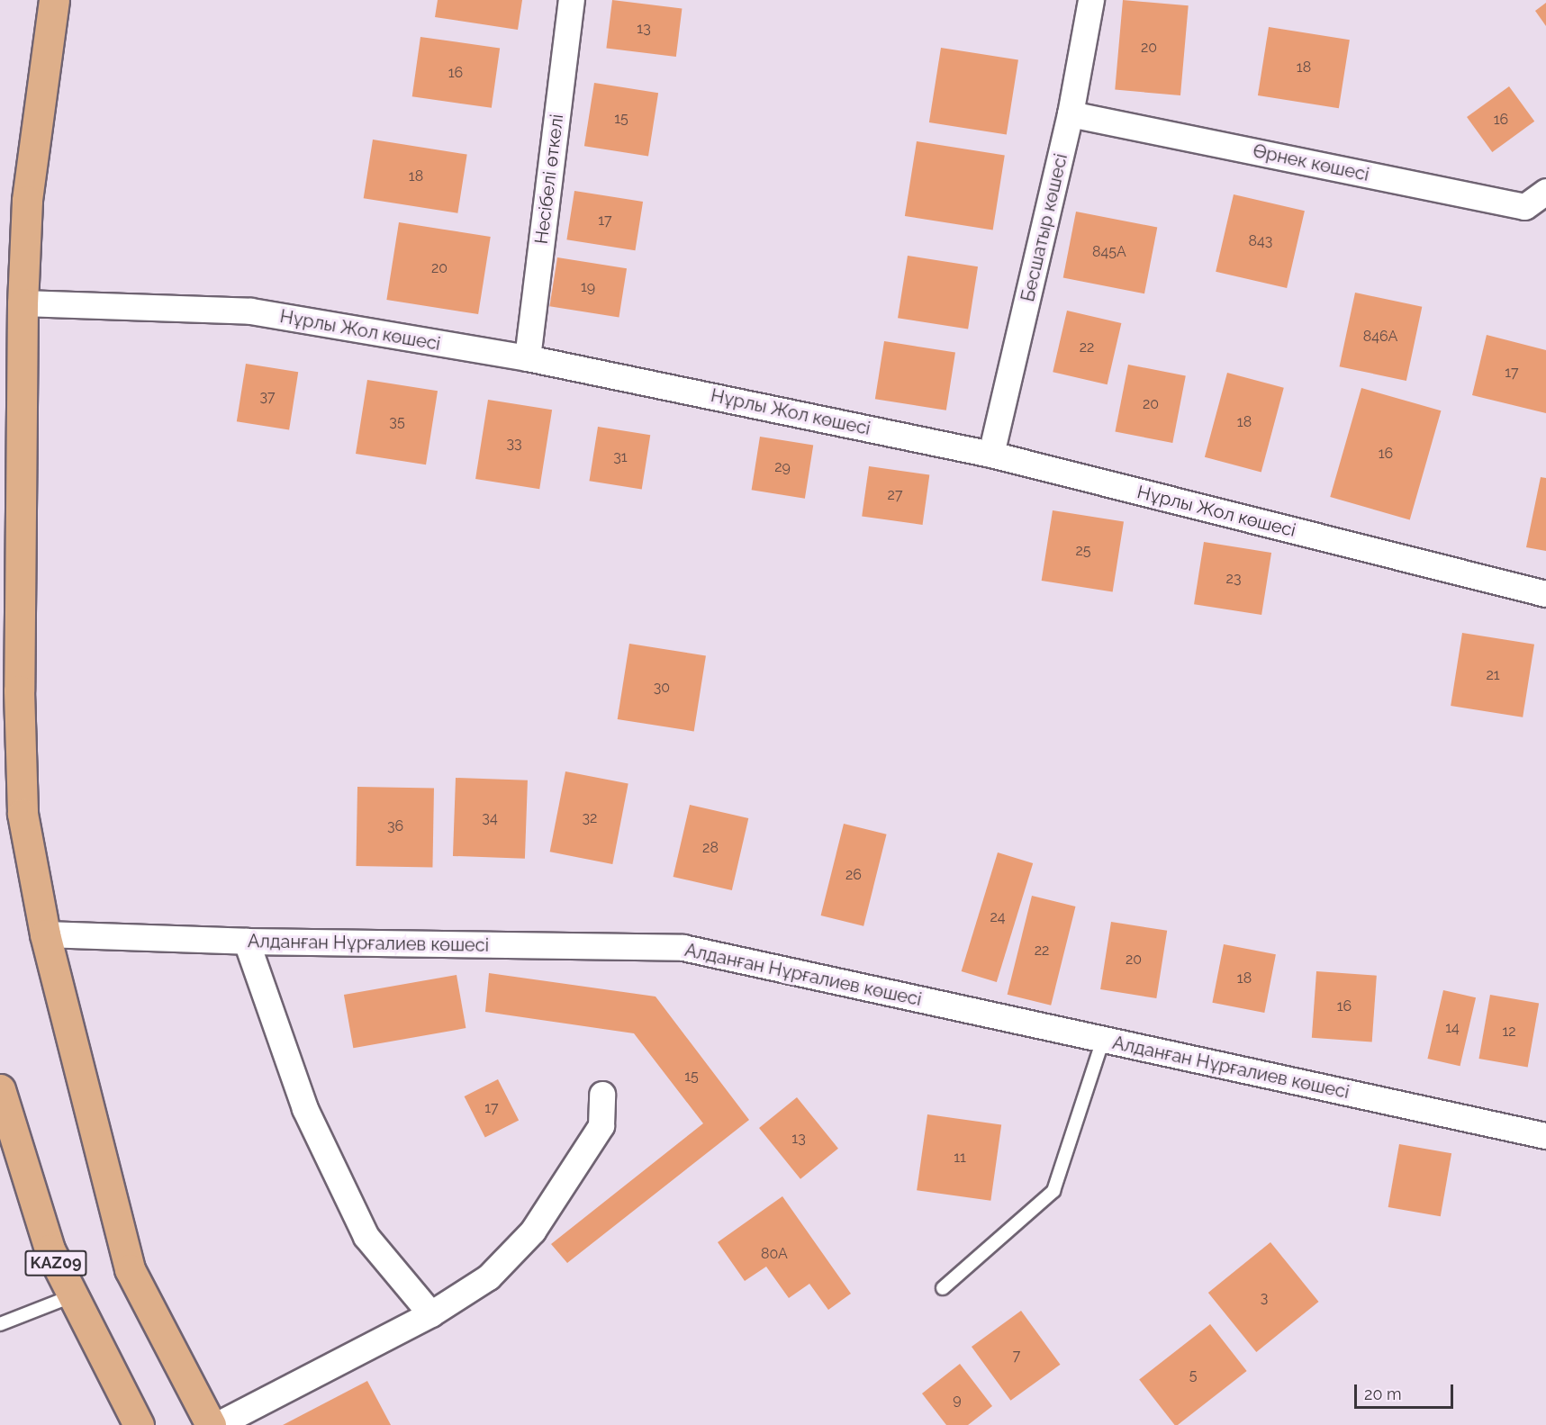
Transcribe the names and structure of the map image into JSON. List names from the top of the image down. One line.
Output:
{"streets":{"highway":["KAZ09"],"street":["Өрнек көшесі","Несібелі өткелі","Бесшатыр көшесі","Нұрлы Жол көшесі","Алданған Нұрғалиев көшесі"]},"crossings":[["Өрнек көшесі","Бесшатыр көшесі"],["Несібелі өткелі","Нұрлы Жол көшесі"],["Бесшатыр көшесі","Нұрлы Жол көшесі"]],"house_numbers":["13","20","18","16","15","16","18","17","843","845А","20","19","846А","22","17","37","20","35","18","33","16","31","29","27","25","23","21","30","34","32","36","28","26","24","22","20","18","16","14","12","15","17","13","11","80А","3","7","5","9"],"scale_bar":"20 m"}
